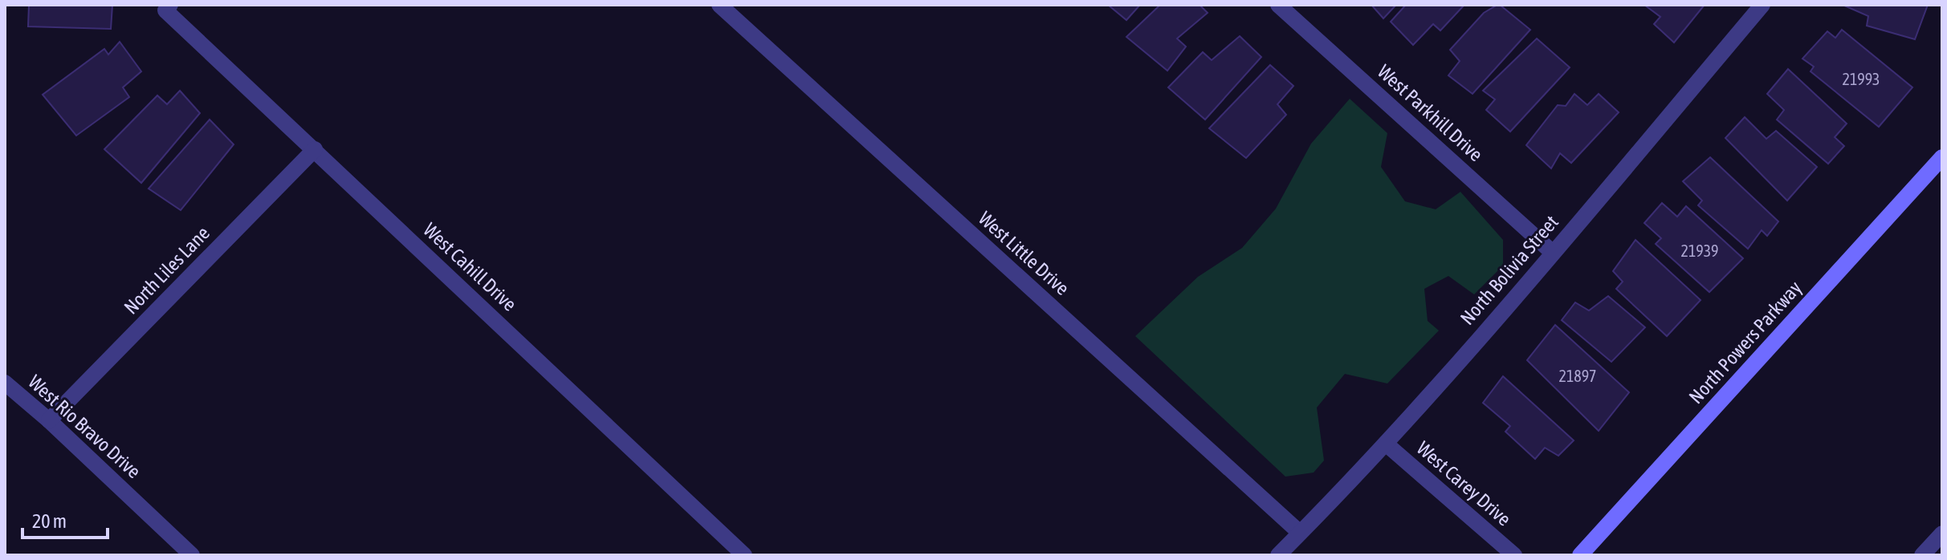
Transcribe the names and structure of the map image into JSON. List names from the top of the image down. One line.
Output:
{"streets":{"street":["West Parkhill Drive","West Little Drive","West Cahill Drive","North Liles Lane","North Bolivia Street","North Powers Parkway","West Rio Bravo Drive","West Carey Drive"]},"crossings":[["West Parkhill Drive","North Bolivia Street"],["West Little Drive","North Bolivia Street"],["West Cahill Drive","North Liles Lane"],["North Liles Lane","West Rio Bravo Drive"],["North Bolivia Street","West Carey Drive"]],"house_numbers":["21993","21939","21897"],"scale_bar":"20 m"}
